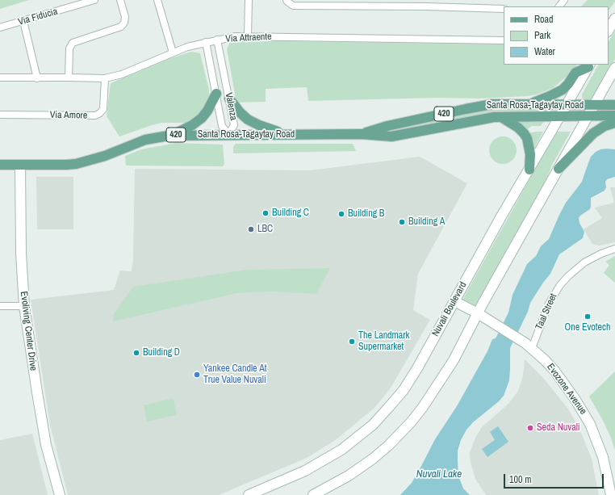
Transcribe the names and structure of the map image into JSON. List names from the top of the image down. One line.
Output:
{"streets":{"main road":["Santa Rosa-Tagaytay Road","420","Nuvali Boulevard","Evoliving Center Drive","Evozone Avenue"],"street":["Via Fiducia","Via Attraente","Valenza","Via Amore","Taal Street"]},"crossings":[["Via Attraente","Valenza"],["Via Attraente","Via Amore"],["Santa Rosa-Tagaytay Road","Valenza"],["Santa Rosa-Tagaytay Road","Nuvali Boulevard"],["Santa Rosa-Tagaytay Road","Evoliving Center Drive"],["Nuvali Boulevard","Evozone Avenue"],["Taal Street","Evozone Avenue"]],"water":["Nuvali Lake"],"places":["Building C","Building B","Building A","LBC","One Evotech","The Landmark Supermarket","Building D","Yankee Candle At True Value Nuvali","Seda Nuvali"],"legend":["Road","Park","Water"],"scale_bar":"100 m"}
